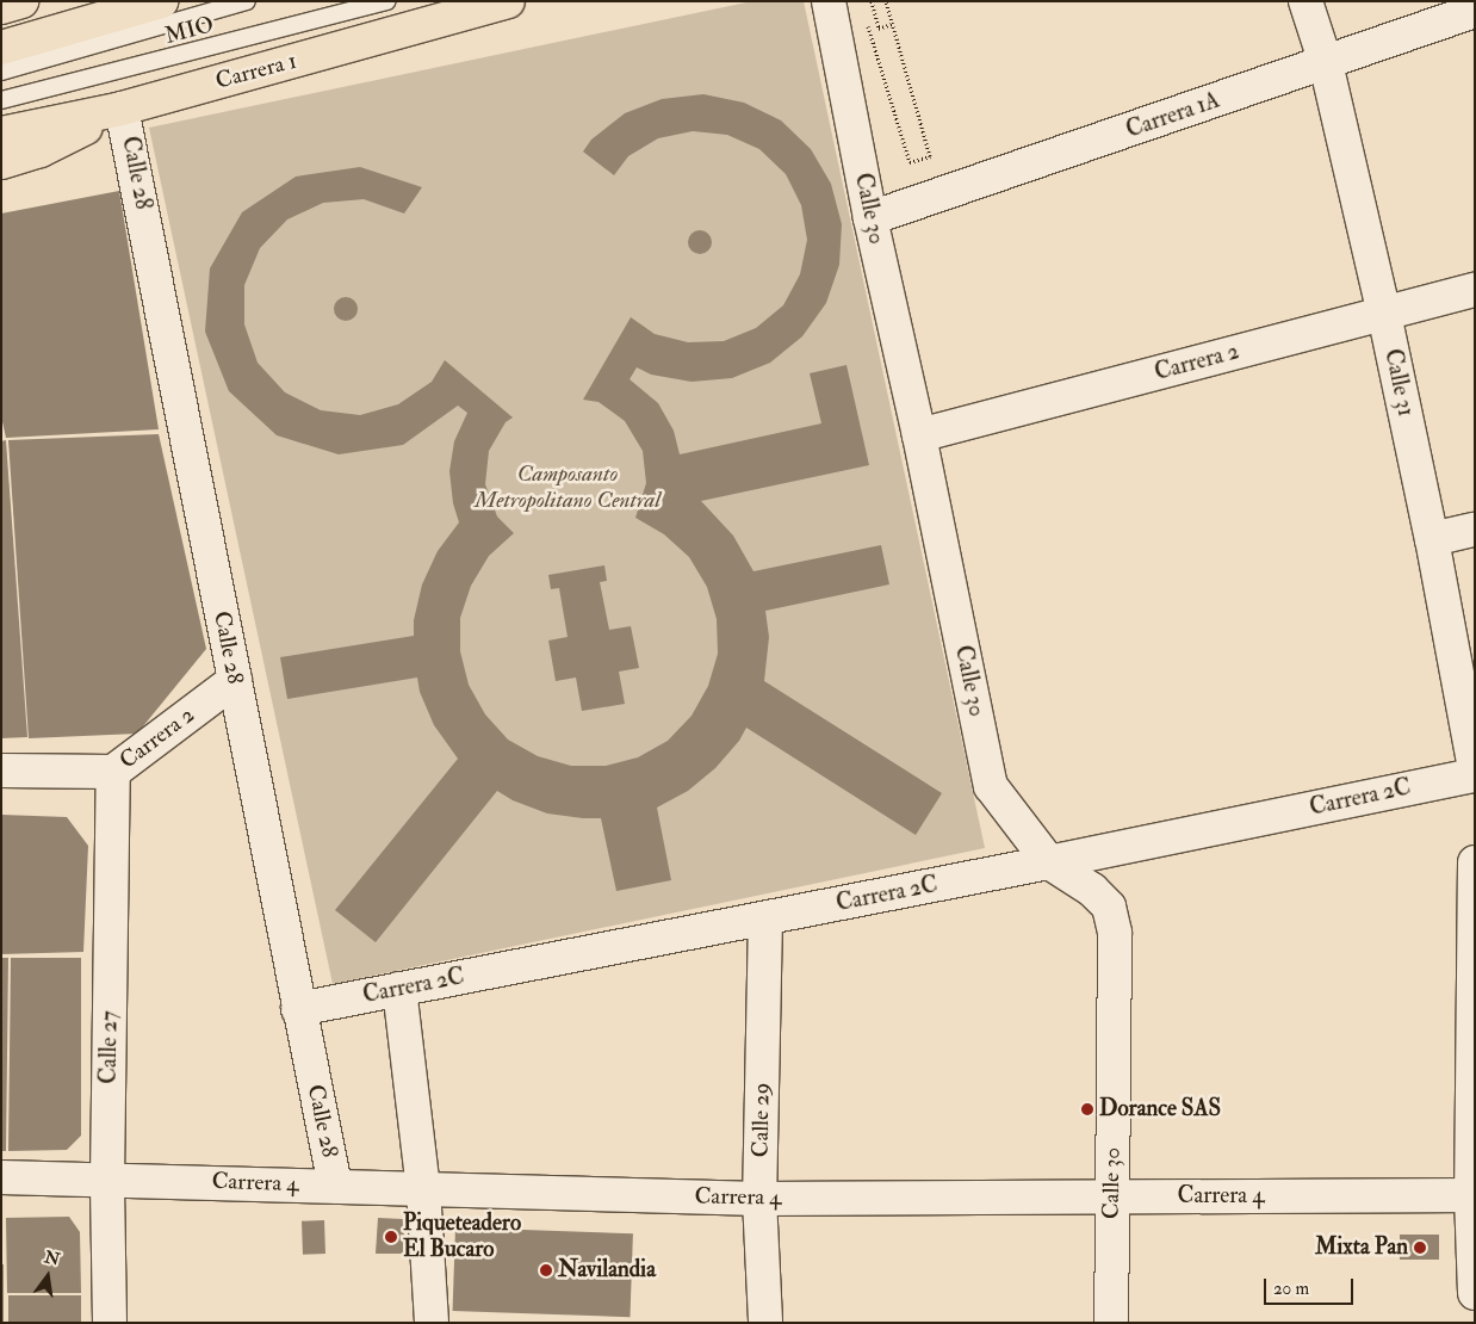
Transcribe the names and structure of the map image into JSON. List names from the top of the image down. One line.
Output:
{"streets":{"main road":["Carrera 1"],"street":["Carrera 1A","Calle 28","Calle 30","Carrera 2","Calle 31","Carrera 2C","Calle 27","Calle 29","Carrera 4"],"lane":["MIO"]},"crossings":[["Carrera 1","Calle 28"],["Carrera 1A","Calle 30"],["Carrera 1A","Calle 31"],["Calle 28","Carrera 2"],["Calle 28","Carrera 2C"],["Calle 28","Carrera 4"],["Calle 30","Carrera 2"],["Calle 30","Carrera 2C"],["Calle 30","Carrera 4"],["Carrera 2","Calle 31"],["Carrera 2","Calle 27"],["Carrera 2C","Calle 29"],["Calle 27","Carrera 4"],["Calle 29","Carrera 4"]],"parks":["Camposanto Metropolitano Central"],"places":["Dorance SAS","Piqueteadero El Bucaro","Mixta Pan","Navilandia"],"scale_bar":"20 m","north":"top"}
